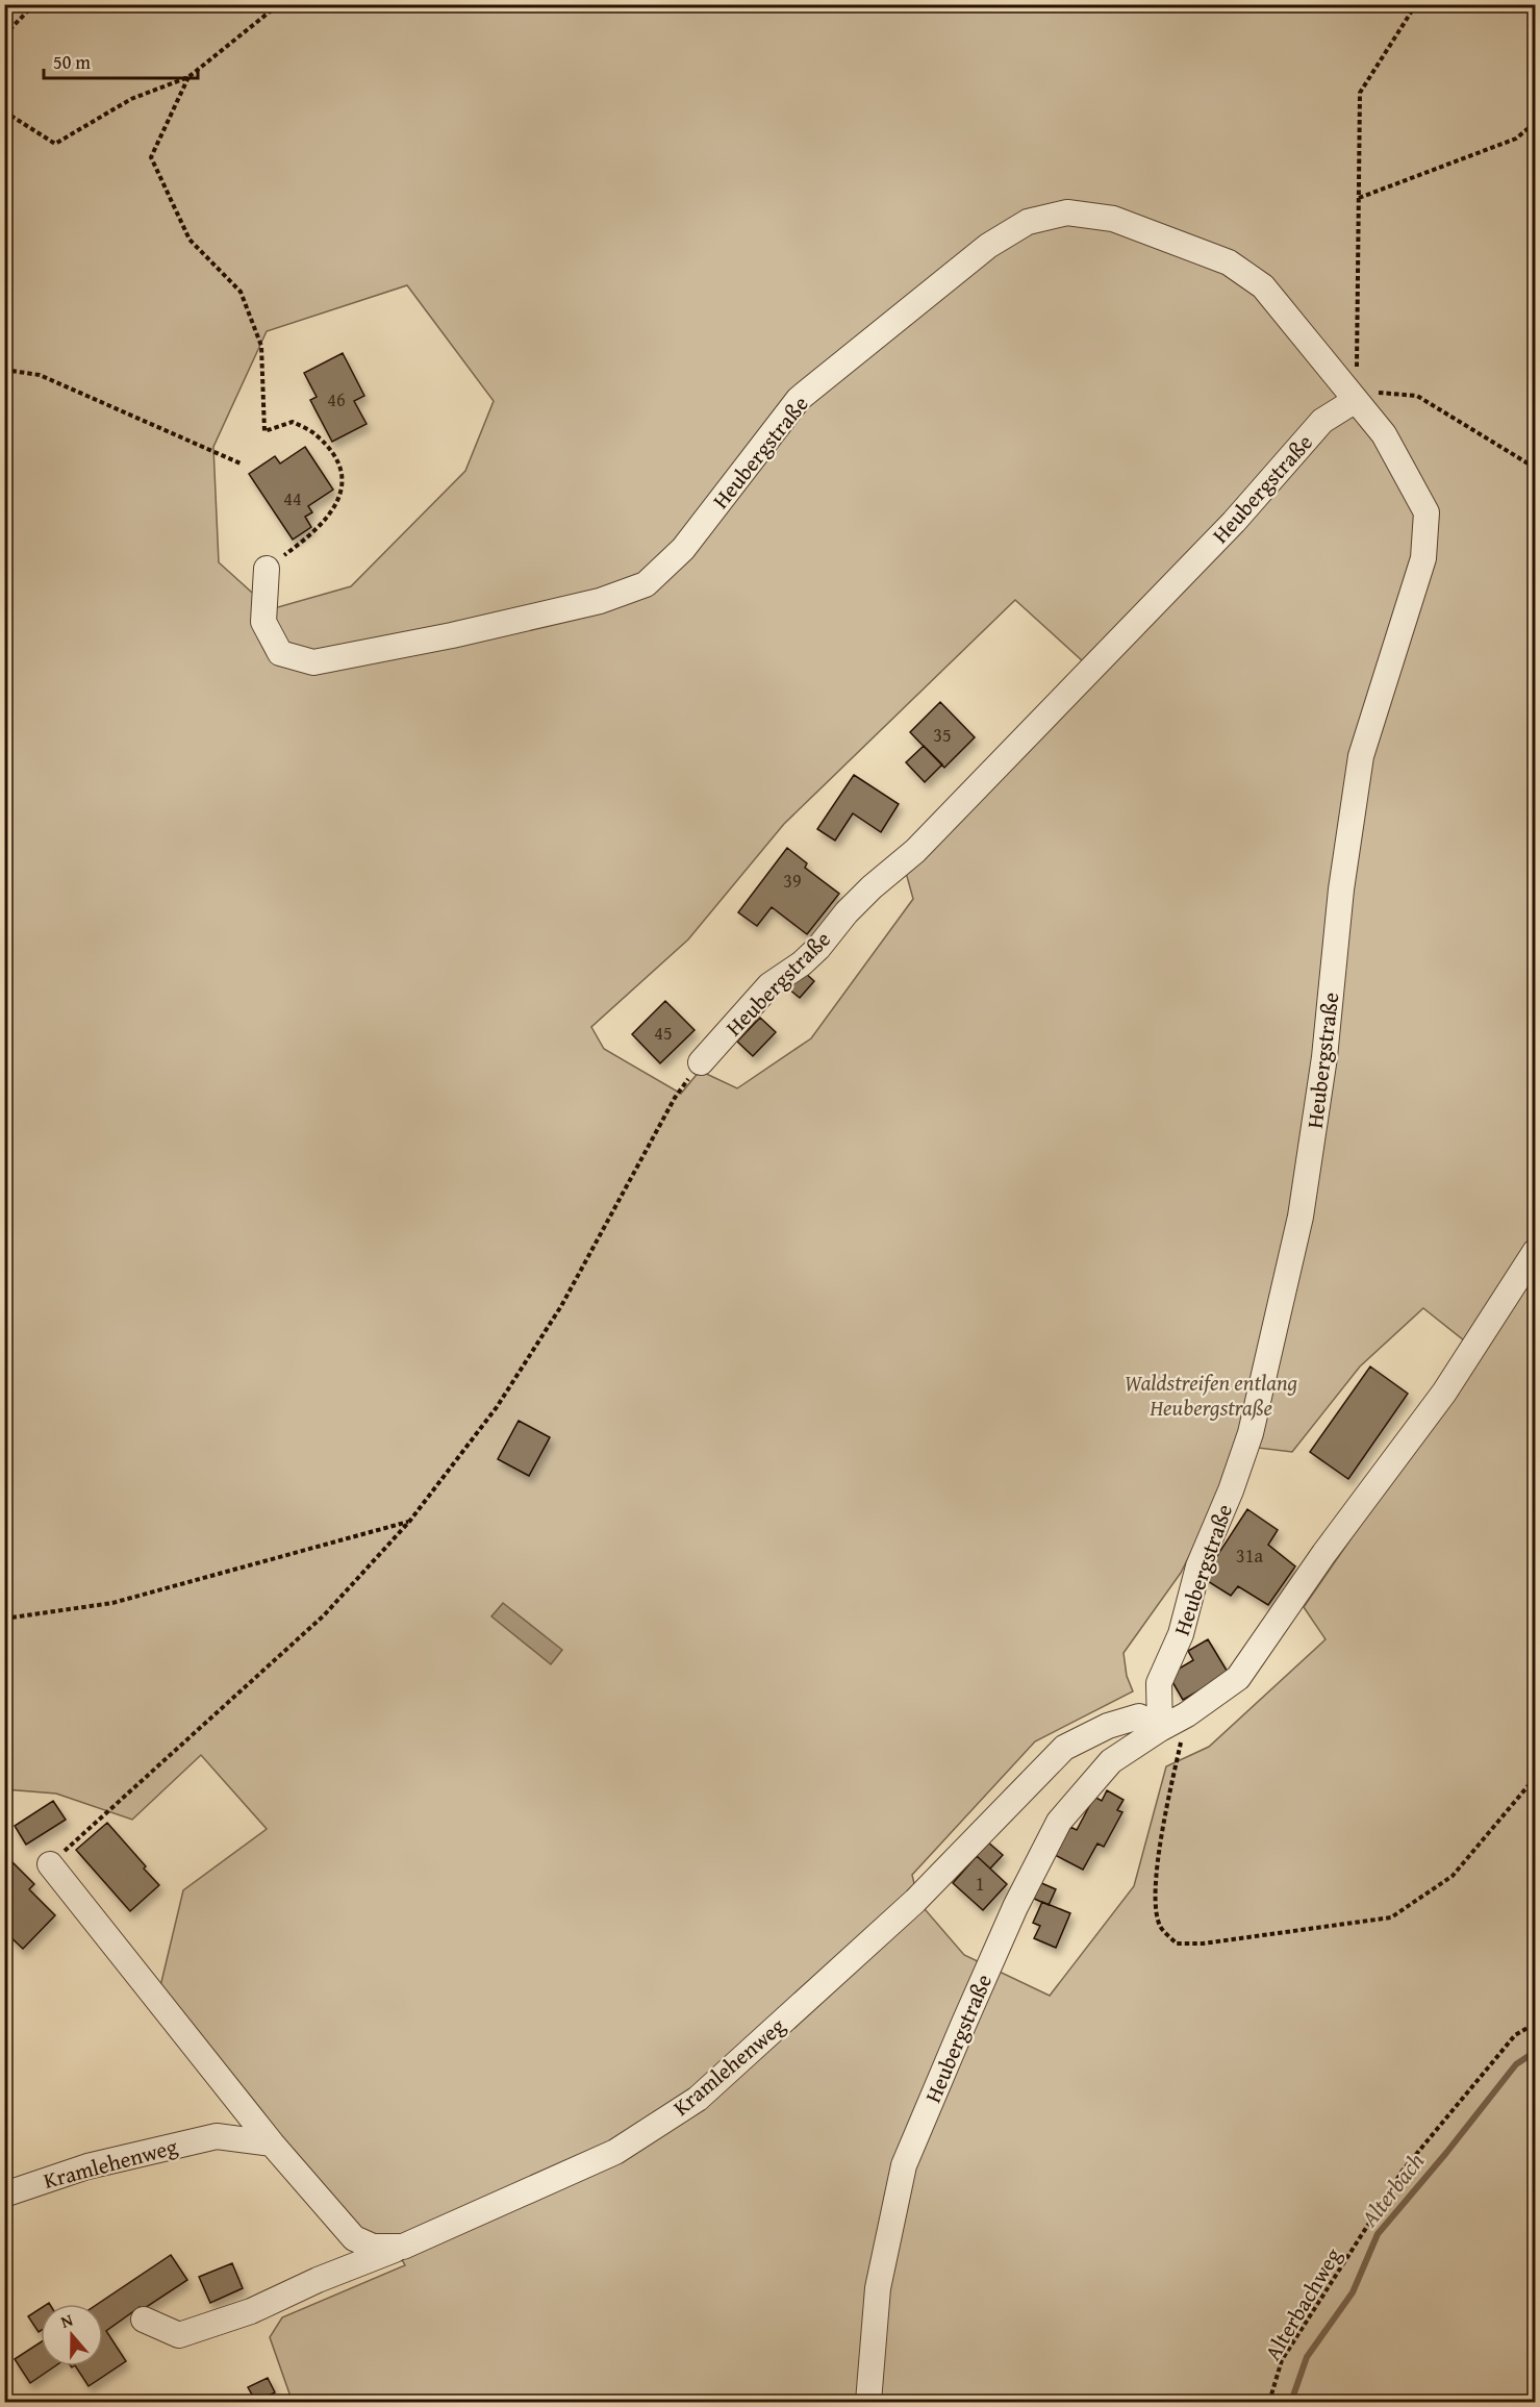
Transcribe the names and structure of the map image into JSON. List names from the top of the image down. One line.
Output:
{"streets":{"street":["Heubergstraße","Kramlehenweg"],"path":["Alterbachweg"]},"crossings":[["Heubergstraße","Kramlehenweg"]],"water":["Alterbach"],"parks":["Waldstreifen entlang Heubergstraße"],"house_numbers":["46","44","35","39","45","31a","1"],"scale_bar":"50 m","north":"top"}
